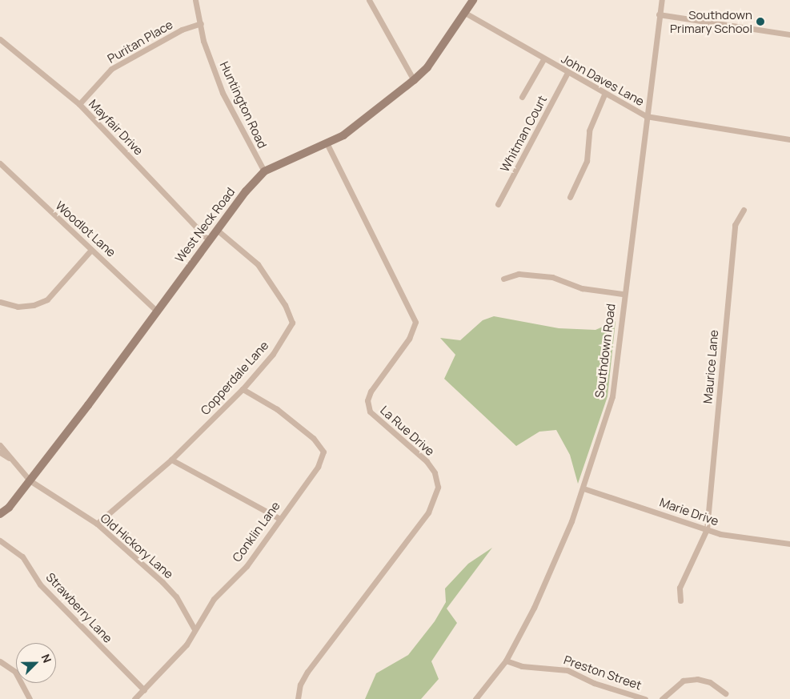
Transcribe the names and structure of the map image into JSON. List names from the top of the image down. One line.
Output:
{"streets":{"street":["Puritan Place","John Daves Lane","Huntington Road","Mayfair Drive","Whitman Court","West Neck Road","Woodlot Lane","Southdown Road","Maurice Lane","Copperdale Lane","La Rue Drive","Marie Drive","Conklin Lane","Old Hickory Lane","Strawberry Lane","Preston Street"]},"crossings":[["Puritan Place","Huntington Road"],["Puritan Place","Mayfair Drive"],["John Daves Lane","Whitman Court"],["John Daves Lane","West Neck Road"],["John Daves Lane","Southdown Road"],["Huntington Road","West Neck Road"],["Mayfair Drive","West Neck Road"],["West Neck Road","Woodlot Lane"],["West Neck Road","Copperdale Lane"],["West Neck Road","La Rue Drive"],["West Neck Road","Old Hickory Lane"],["Southdown Road","Marie Drive"],["Southdown Road","Preston Street"],["Maurice Lane","Marie Drive"],["Copperdale Lane","Conklin Lane"],["Copperdale Lane","Old Hickory Lane"],["Conklin Lane","Old Hickory Lane"],["Conklin Lane","Strawberry Lane"]],"places":["Southdown Primary School"],"north":"top right"}
